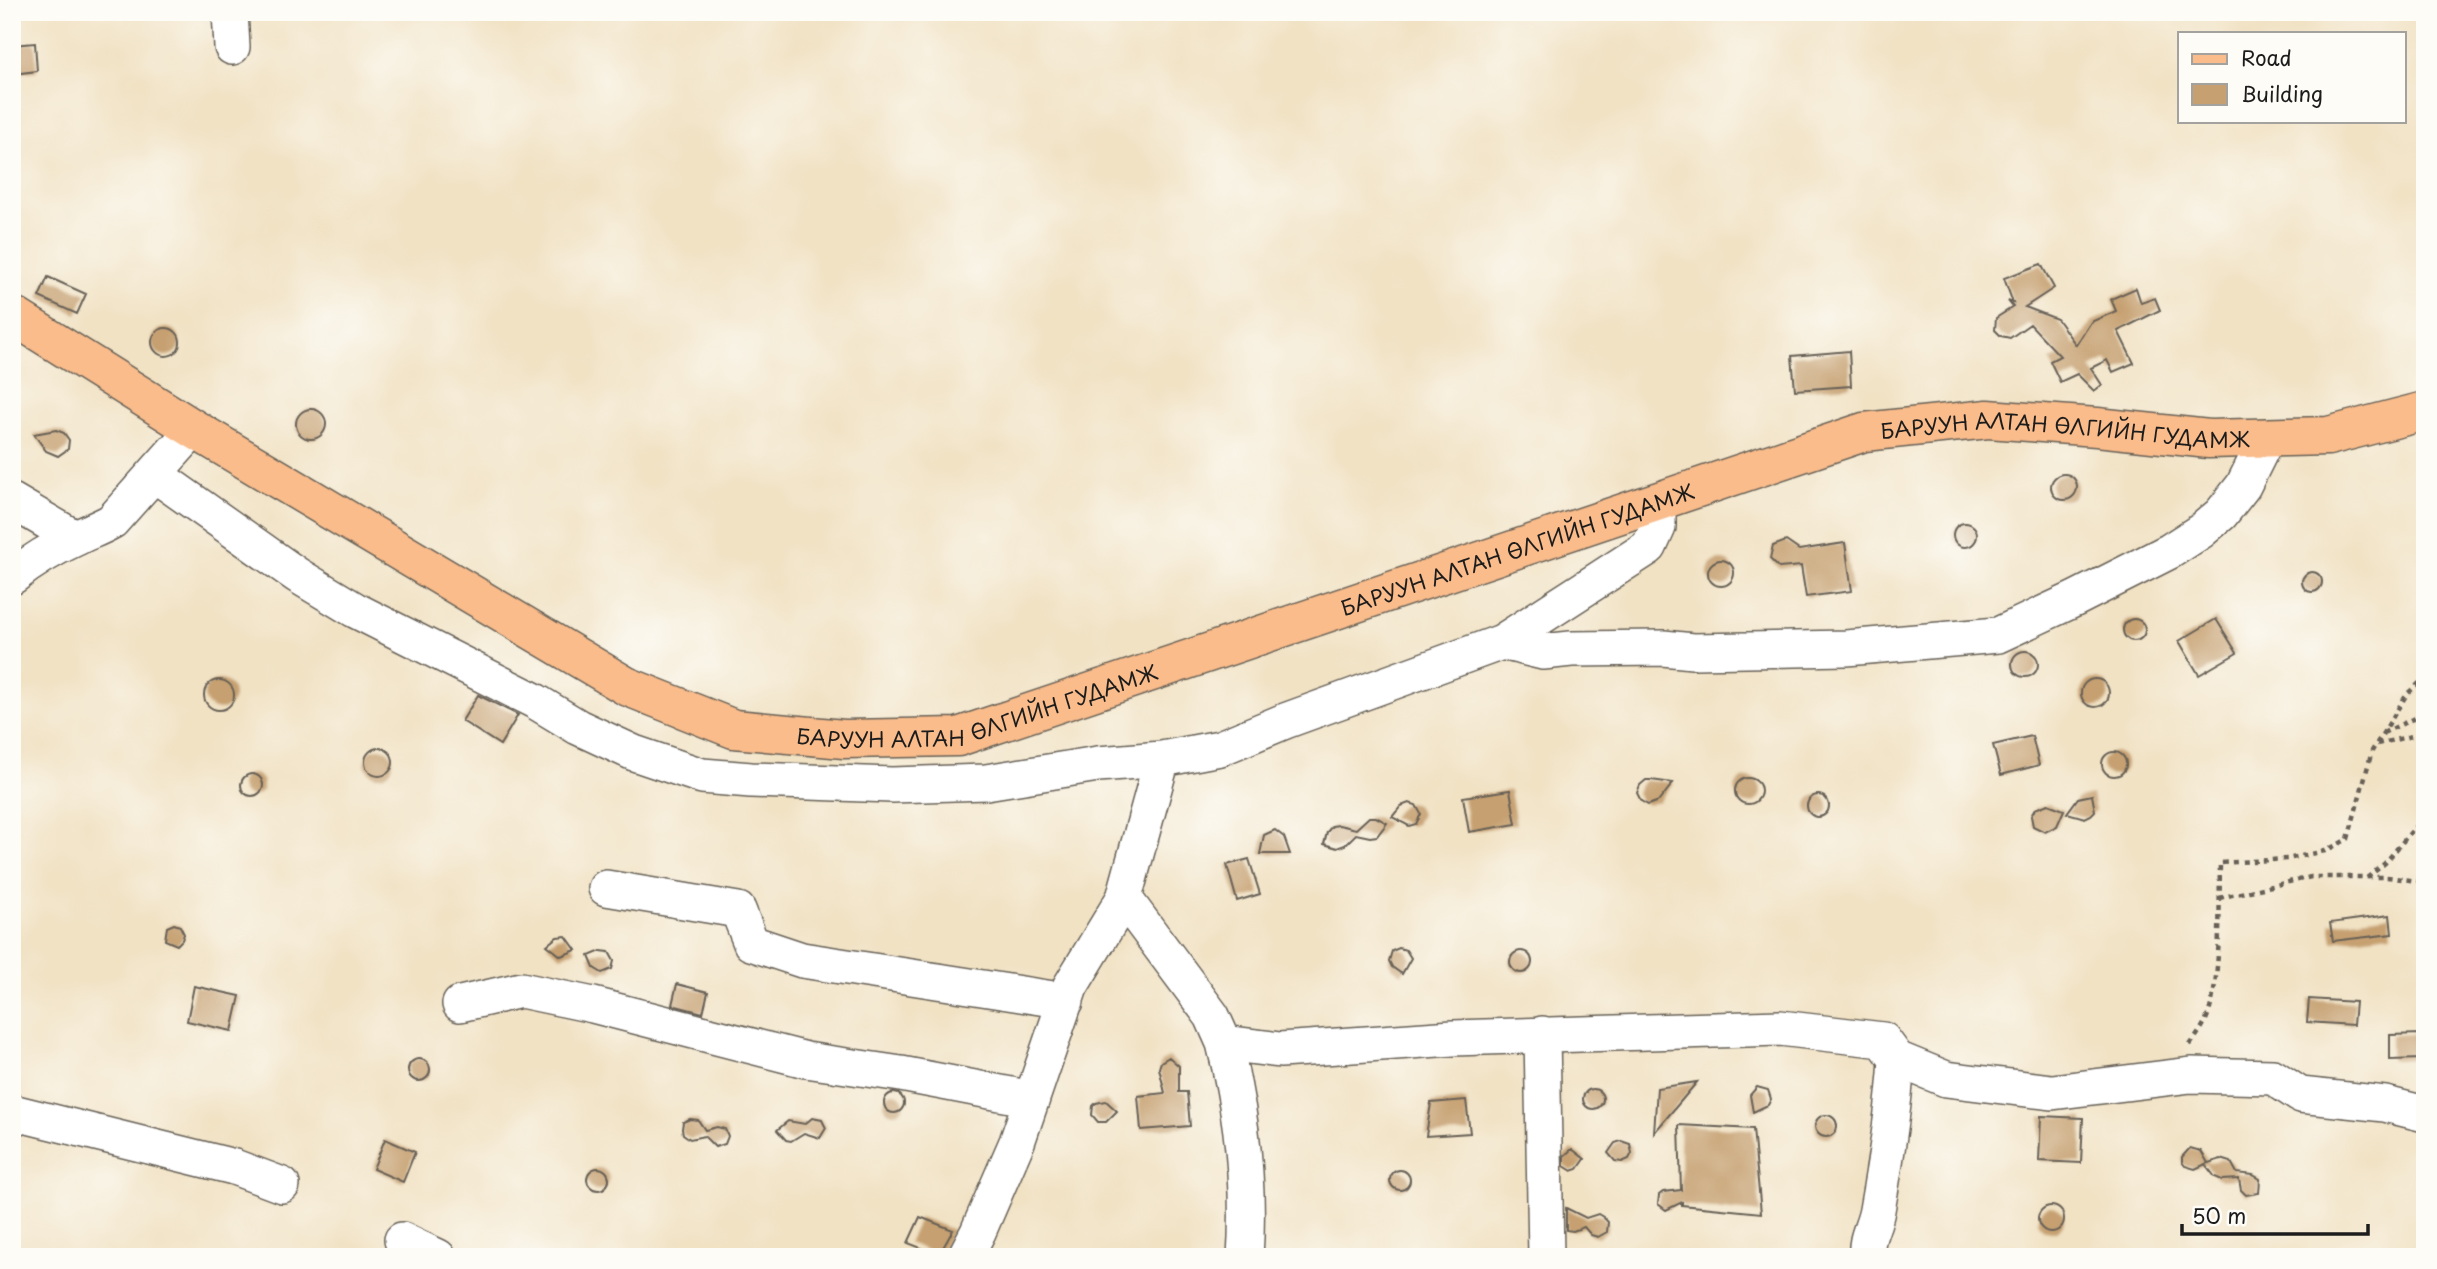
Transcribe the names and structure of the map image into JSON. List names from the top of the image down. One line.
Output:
{"streets":{"main road":["БАРУУН АЛТАН ӨЛГИЙН ГУДАМЖ"]},"legend":["Road","Building"],"scale_bar":"50 m"}
